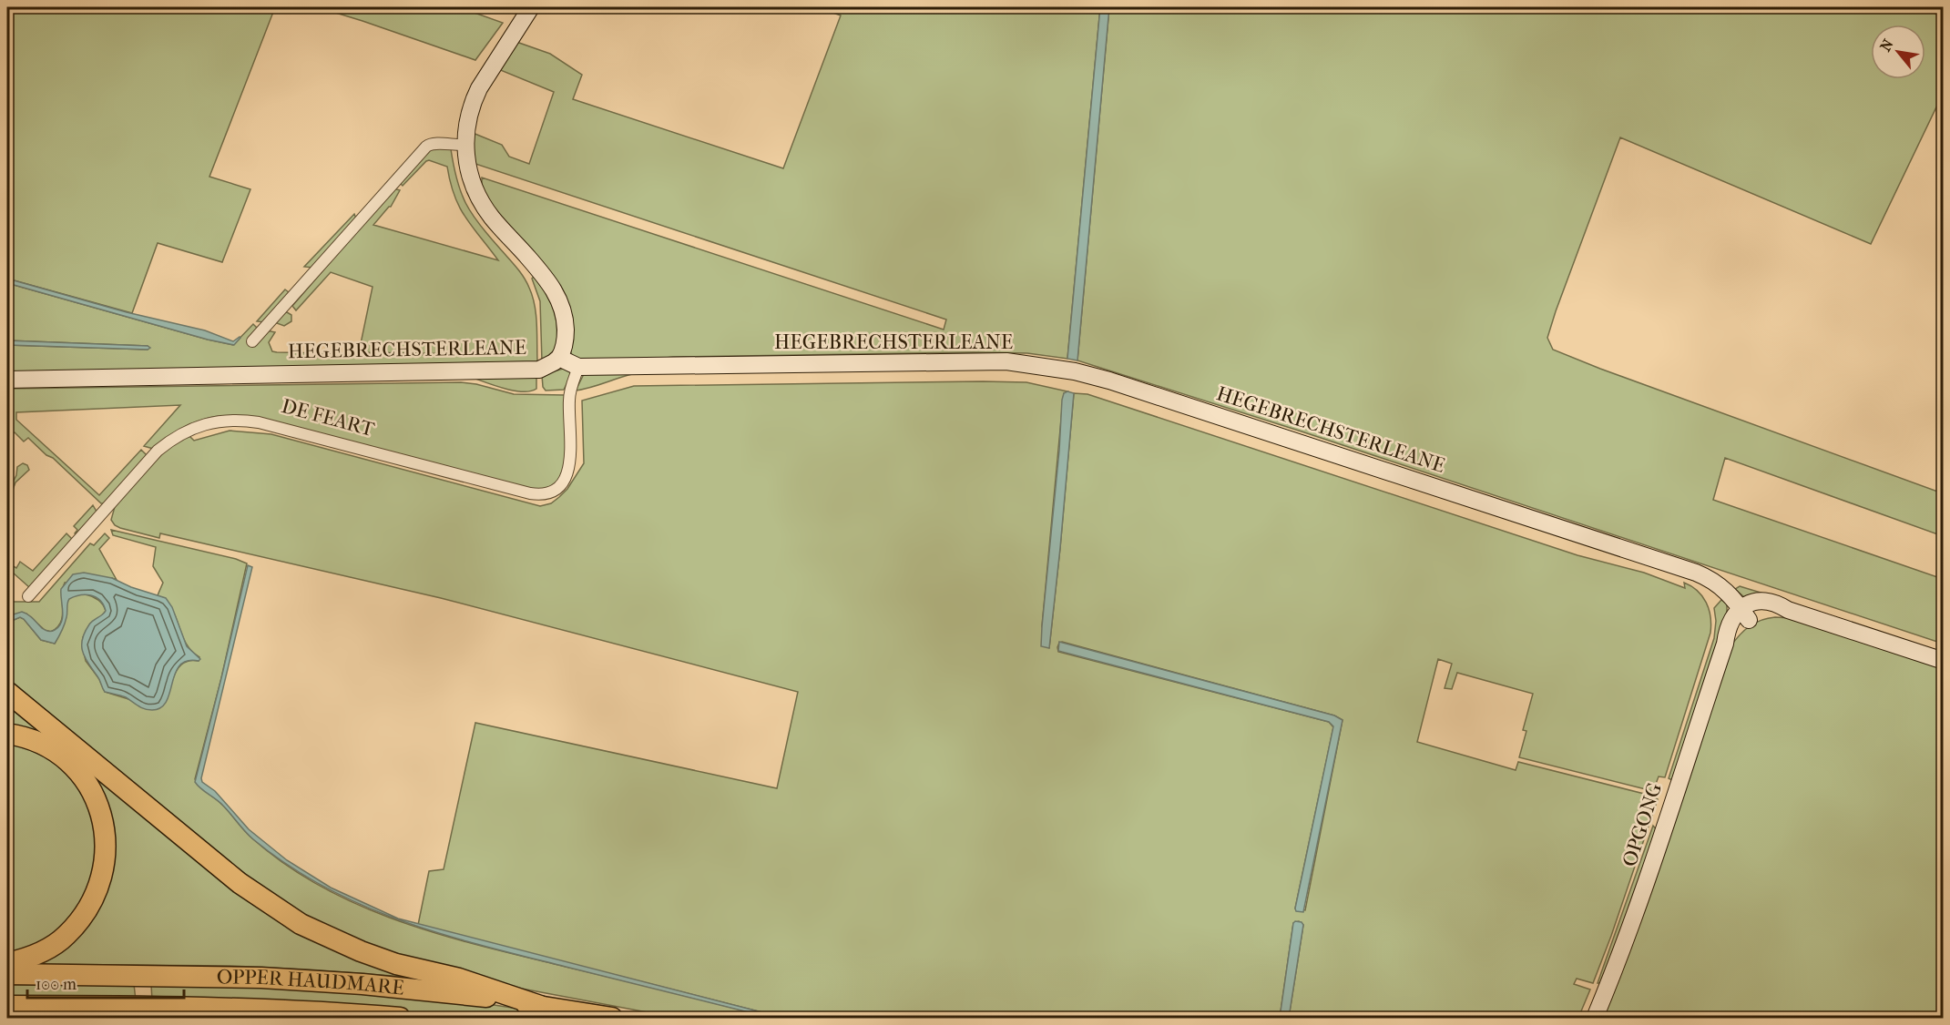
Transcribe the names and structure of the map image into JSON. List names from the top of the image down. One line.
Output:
{"streets":{"highway":["OPPER HAUDMARE"],"street":["HEGEBRECHSTERLEANE","DE FEART","OPGONG"]},"crossings":[["HEGEBRECHSTERLEANE","DE FEART"],["HEGEBRECHSTERLEANE","OPGONG"]],"scale_bar":"100 m","north":"top left"}
